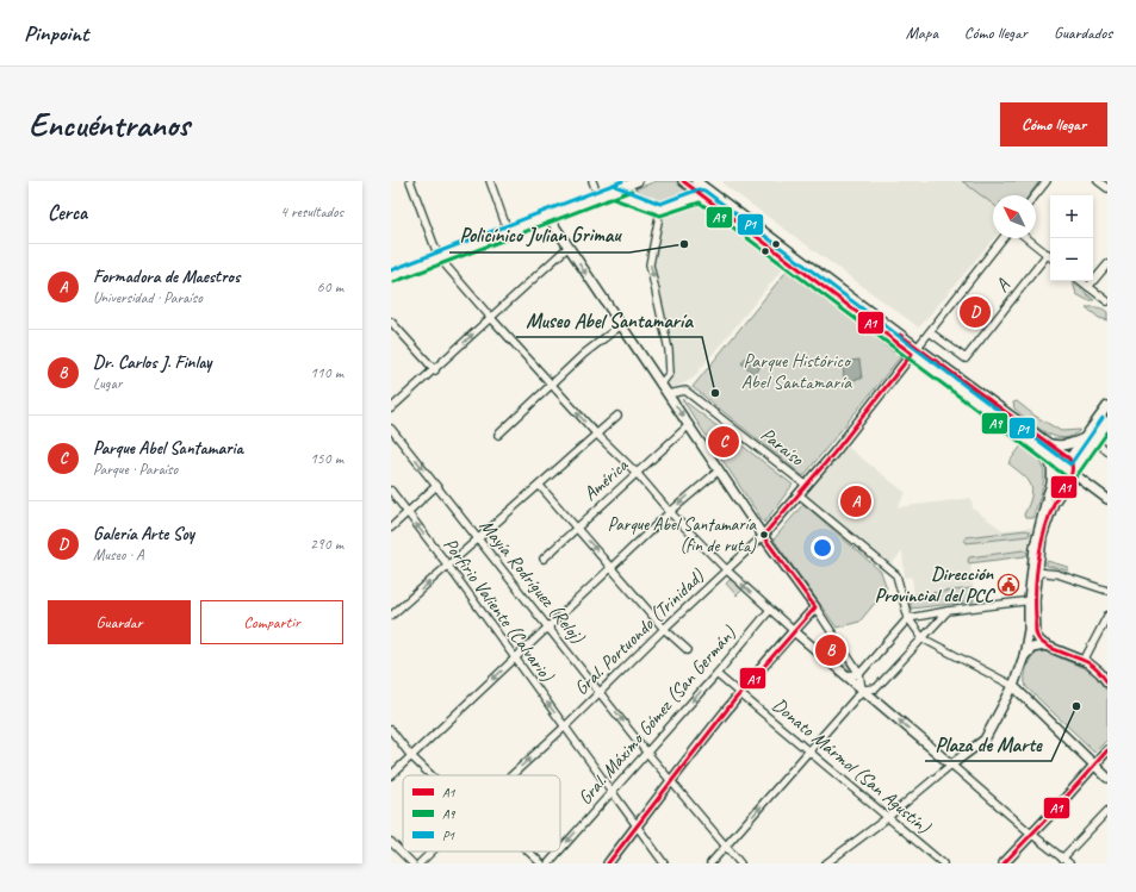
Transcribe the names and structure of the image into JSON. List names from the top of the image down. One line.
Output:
{"streets":{"main road":["Gral. Portuondo (Trinidad)"],"street":["A","Paraíso","América","Mayía Rodríguez (Reloj)","Porfirio Valiente (Calvario)","Gral. Máximo Gómez (San Germán)","Donato Mármol (San Agustín)"]},"crossings":[["A","Gral. Portuondo (Trinidad)"],["Paraíso","Gral. Portuondo (Trinidad)"],["Mayía Rodríguez (Reloj)","Gral. Portuondo (Trinidad)"],["Mayía Rodríguez (Reloj)","Gral. Máximo Gómez (San Germán)"],["Porfirio Valiente (Calvario)","Gral. Portuondo (Trinidad)"],["Porfirio Valiente (Calvario)","Gral. Máximo Gómez (San Germán)"],["Gral. Máximo Gómez (San Germán)","Donato Mármol (San Agustín)"]],"one_way":["Gral. Máximo Gómez (San Germán)"],"parks":["Parque Histórico Abel Santamaría"],"places":{"other":["Policínico Julian Grimau","Museo Abel Santamaría","Parque Abel Santamaría (fin de ruta)","Plaza de Marte"],"public building":["Dirección Provincial del PCC"]},"lines":["transit line A1","transit line P1","transit line A9"],"legend":["A1","A9","P1"],"north":"top left","page":{"header":"Pinpoint","nav":["Mapa","Cómo llegar","Guardados"],"buttons":["Cómo llegar",["Guardar","Compartir"]],"title":"Encuéntranos","heading":["Cerca","4 resultados"],"map_buttons":["+","−"],"list":[{"mark":"A","name":"Formadora de Maestros","note":"Universidad · Paraíso","value":"60 m"},{"mark":"B","name":"Dr. Carlos J. Finlay","note":"Lugar","value":"110 m"},{"mark":"C","name":"Parque Abel Santamaria","note":"Parque · Paraíso","value":"150 m"},{"mark":"D","name":"Galería Arte Soy","note":"Museo · A","value":"290 m"}],"pins":["D","C","A","B"]}}
